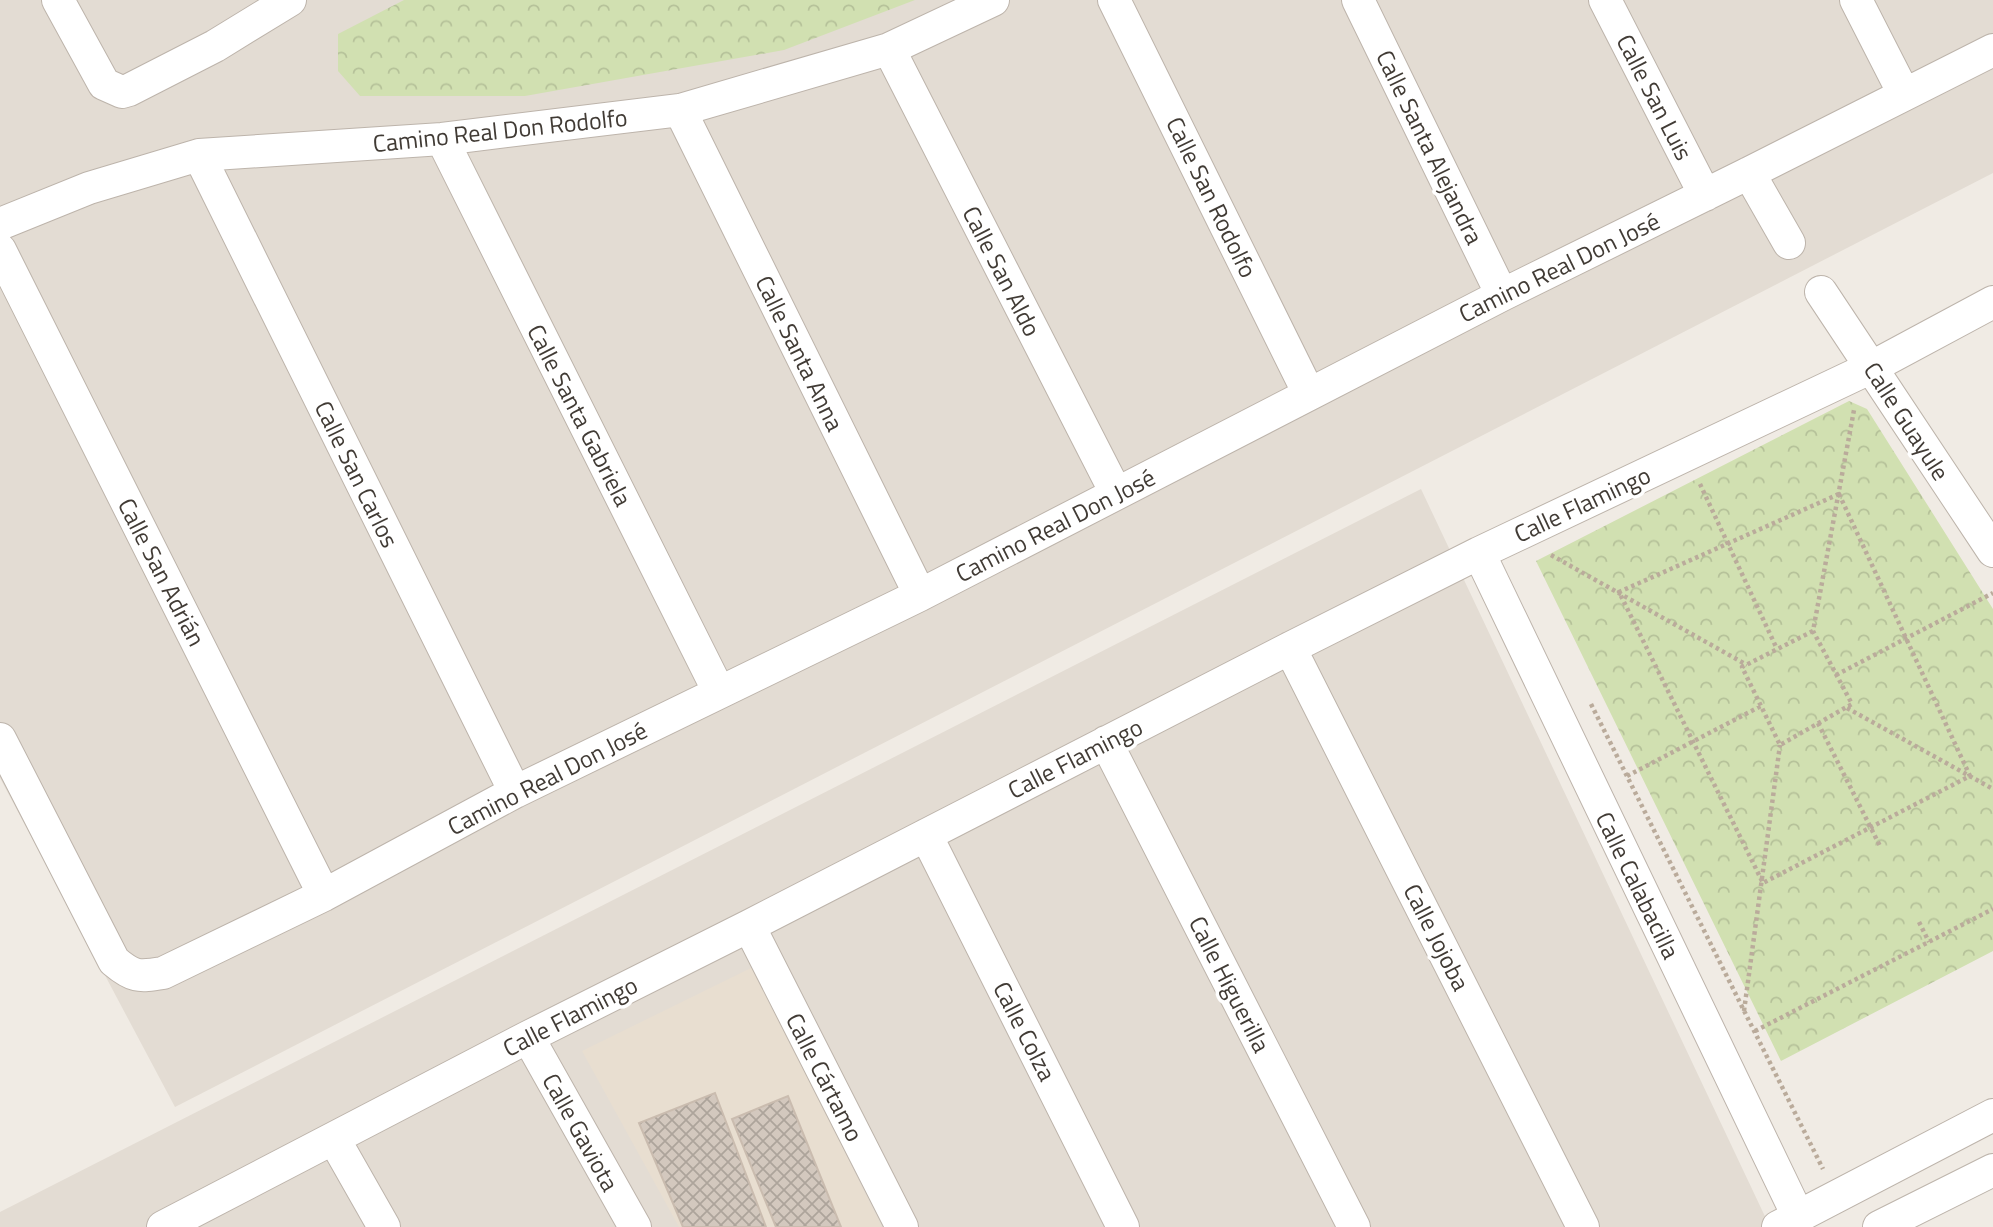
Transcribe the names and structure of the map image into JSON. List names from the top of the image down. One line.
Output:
{"streets":{"street":["Calle San Luis","Camino Real Don Rodolfo","Calle Santa Alejandra","Calle San Rodolfo","Camino Real Don José","Calle San Aldo","Calle Santa Anna","Calle Santa Gabriela","Calle Guayule","Calle San Carlos","Calle Flamingo","Calle San Adrián","Calle Calabacilla","Calle Jojoba","Calle Higuerilla","Calle Colza","Calle Cártamo","Calle Gaviota"]},"crossings":[["Calle San Luis","Camino Real Don José"],["Camino Real Don Rodolfo","Calle San Aldo"],["Camino Real Don Rodolfo","Calle Santa Anna"],["Camino Real Don Rodolfo","Calle Santa Gabriela"],["Camino Real Don Rodolfo","Calle San Carlos"],["Calle Santa Alejandra","Camino Real Don José"],["Calle San Rodolfo","Camino Real Don José"],["Camino Real Don José","Calle San Aldo"],["Camino Real Don José","Calle Santa Anna"],["Camino Real Don José","Calle Santa Gabriela"],["Camino Real Don José","Calle San Carlos"],["Camino Real Don José","Calle San Adrián"],["Calle Guayule","Calle Flamingo"],["Calle Flamingo","Calle Calabacilla"],["Calle Flamingo","Calle Jojoba"],["Calle Flamingo","Calle Higuerilla"],["Calle Flamingo","Calle Colza"],["Calle Flamingo","Calle Cártamo"],["Calle Flamingo","Calle Gaviota"]]}
